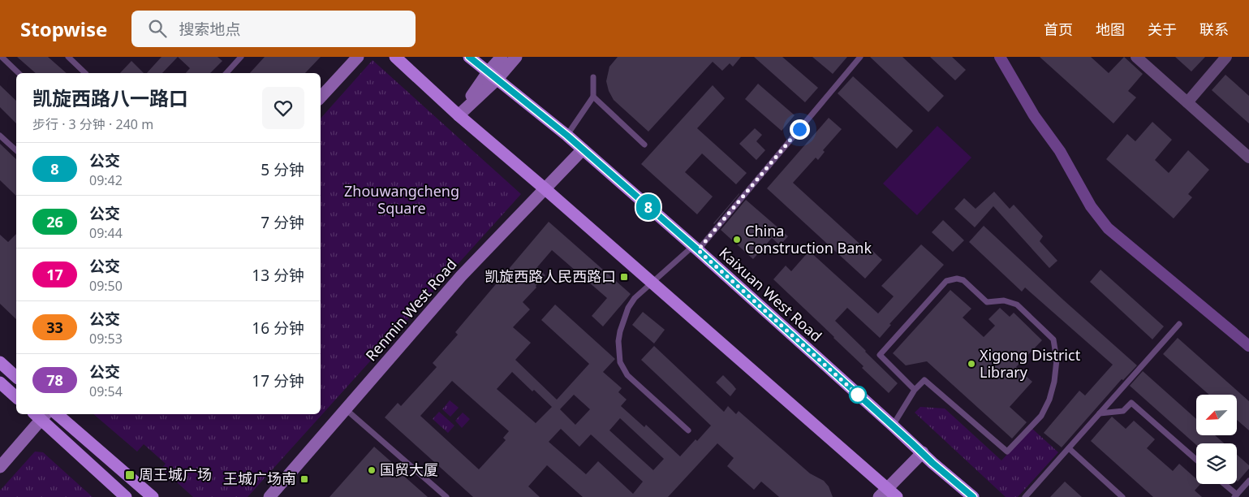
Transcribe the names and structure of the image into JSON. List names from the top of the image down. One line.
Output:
{"streets":{"main road":["Kaixuan West Road","Renmin West Road"]},"crossings":[["Kaixuan West Road","Renmin West Road"]],"parks":["Zhouwangcheng Square"],"places":{"other":["China Construction Bank","Xigong District Library","国贸大厦"],"transit":["凯旋西路人民西路口","周王城广场","王城广场南"]},"lines":["bus line 8"],"north":"bottom left","page":{"header":"Stopwise","search":"搜索地点","nav":["首页","地图","关于","联系"],"on_map":"8","heading":["凯旋西路八一路口","步行 · 3 分钟 · 240 m"],"list":[{"mark":"8","name":"公交","note":"09:42","value":"5 分钟"},{"mark":"26","name":"公交","note":"09:44","value":"7 分钟"},{"mark":"17","name":"公交","note":"09:50","value":"13 分钟"},{"mark":"33","name":"公交","note":"09:53","value":"16 分钟"},{"mark":"78","name":"公交","note":"09:54","value":"17 分钟"}]}}
